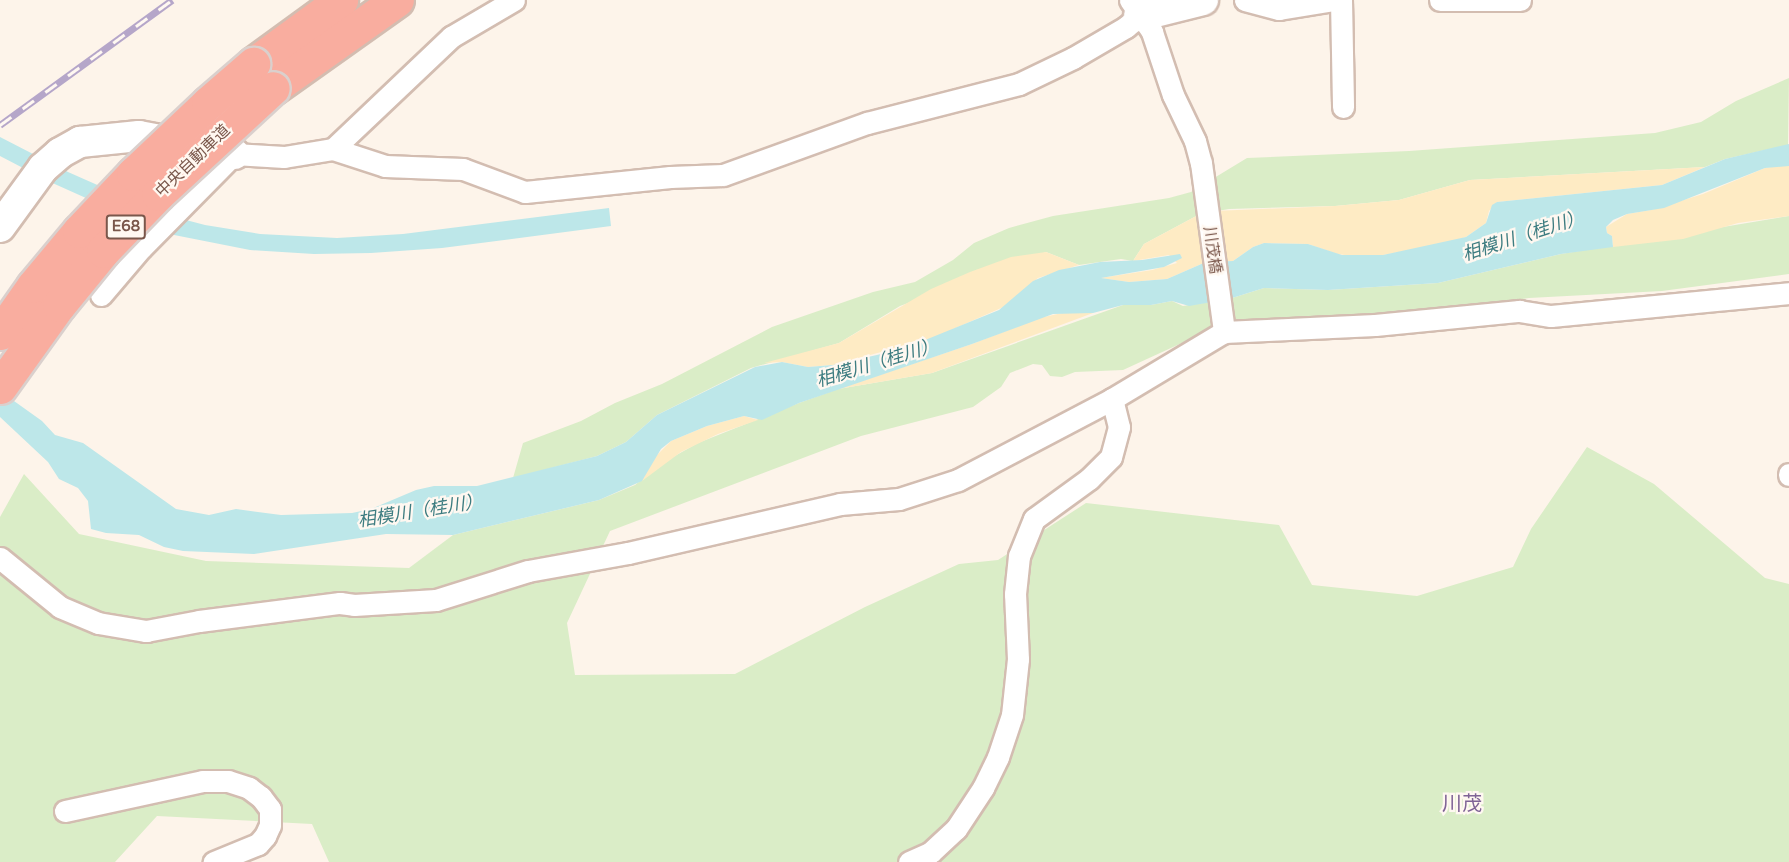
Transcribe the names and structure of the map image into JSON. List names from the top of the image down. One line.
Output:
{"streets":{"highway":["中央自動車道","E68"],"street":["川茂橋"]},"districts":["川茂"],"water":["相模川（桂川）"]}
